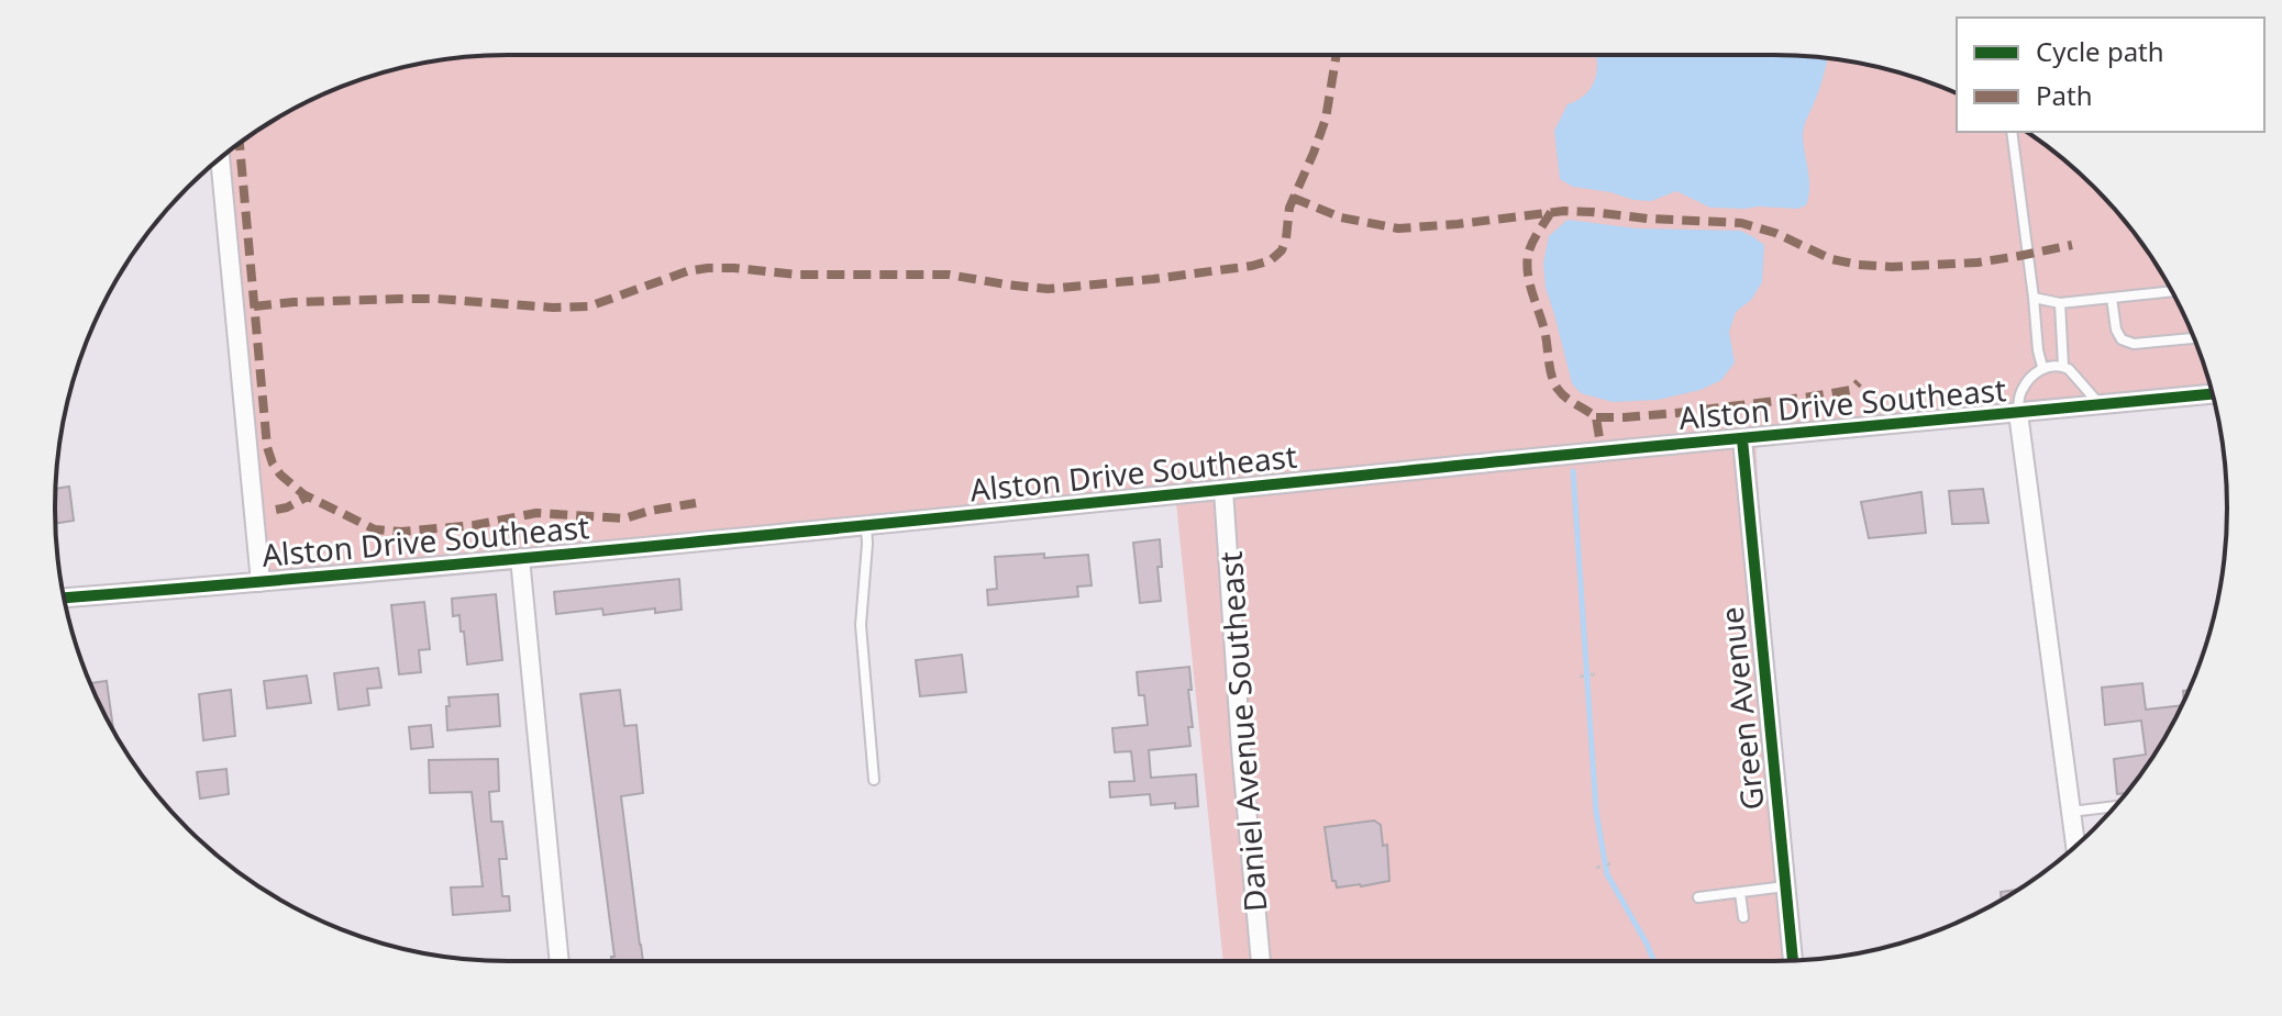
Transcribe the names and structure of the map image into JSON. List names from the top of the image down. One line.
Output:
{"streets":{"street":["Alston Drive Southeast","Green Avenue","Daniel Avenue Southeast"]},"crossings":[["Alston Drive Southeast","Green Avenue"],["Alston Drive Southeast","Daniel Avenue Southeast"]],"legend":["Cycle path","Path"]}
